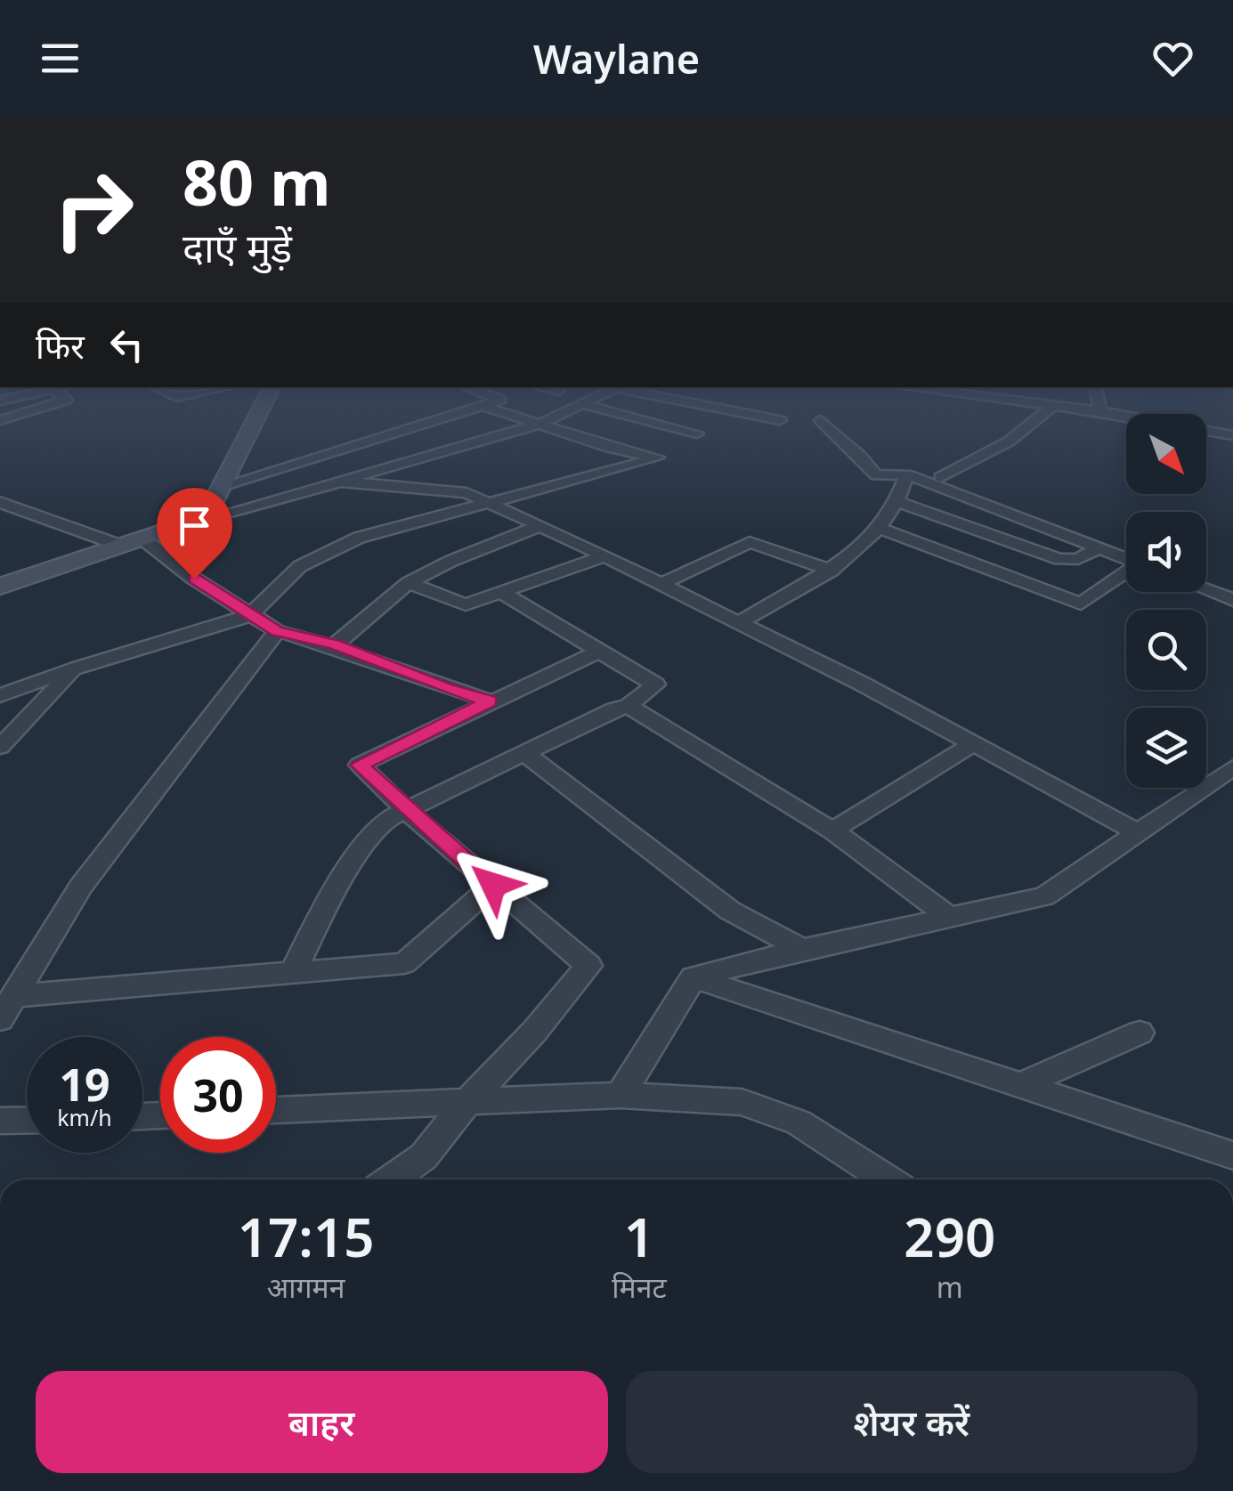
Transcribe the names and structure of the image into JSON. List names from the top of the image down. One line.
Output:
{"north":"bottom right","page":{"header":"Waylane","turn":["80 m","दाएँ मुड़ें"],"then":"फिर","speed":"19 km/h","limit":"30","eta":["17:15","आगमन","1","मिनट","290","m"],"buttons":["बाहर","शेयर करें"]}}
